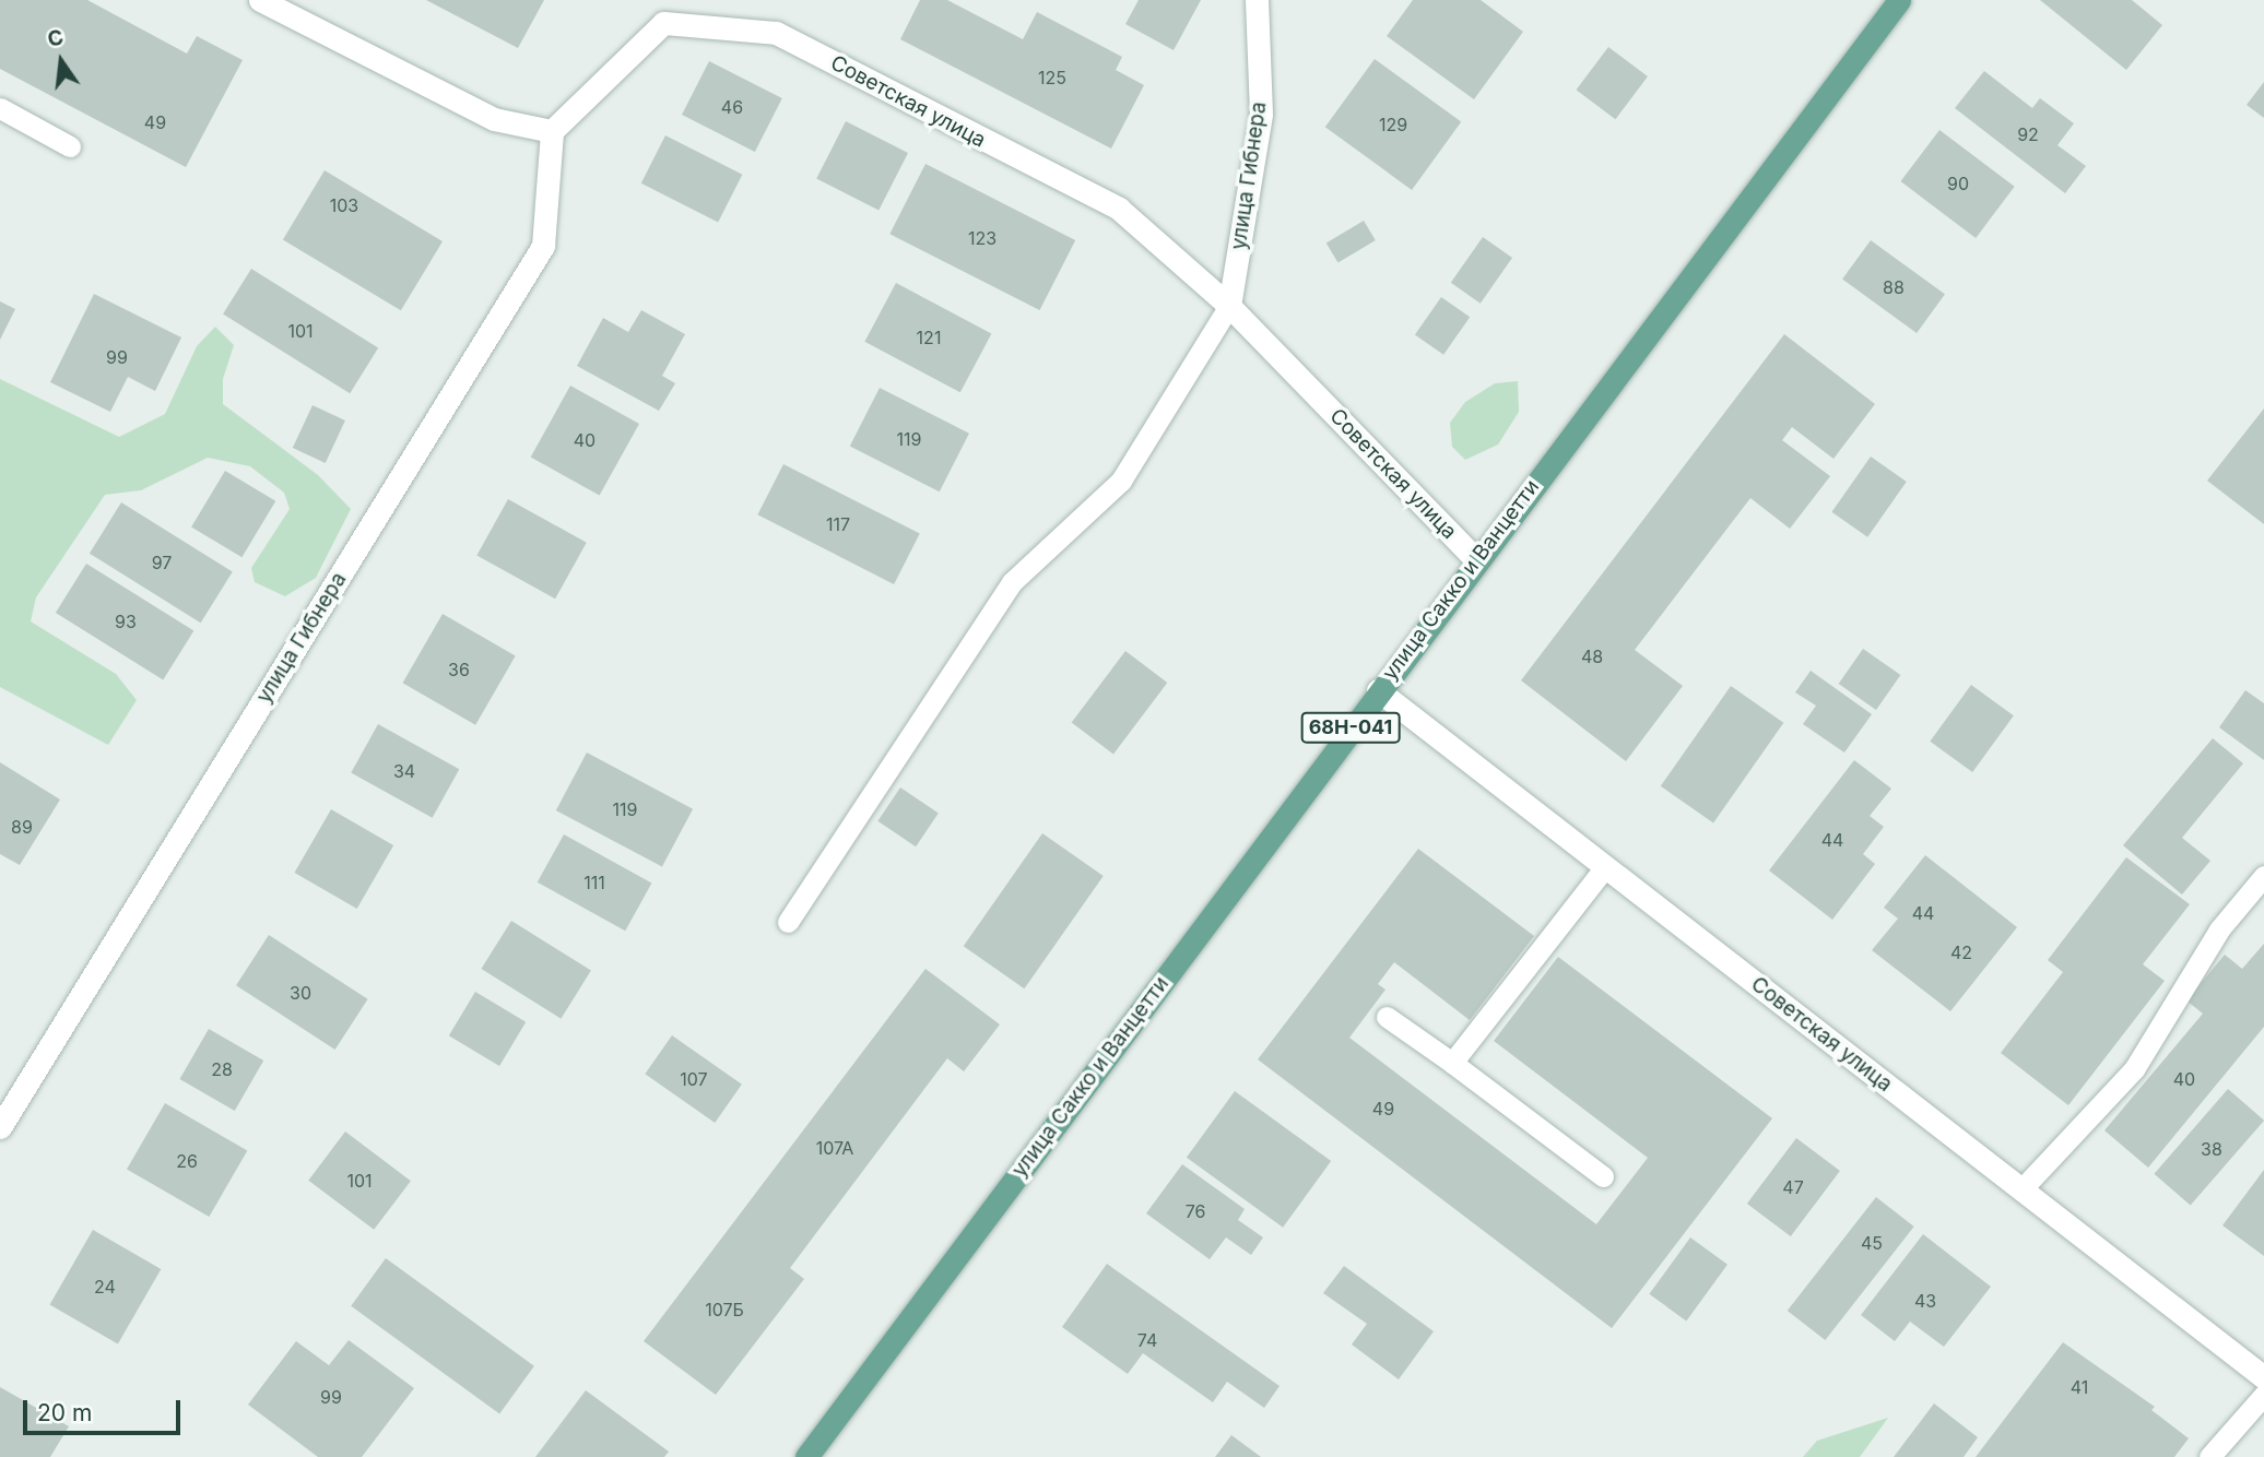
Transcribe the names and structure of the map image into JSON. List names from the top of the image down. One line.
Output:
{"streets":{"main road":["улица Сакко и Ванцетти","68Н-041"],"street":["Советская улица","улица Гибнера"]},"crossings":[["Советская улица","улица Гибнера"],["Советская улица","улица Сакко и Ванцетти"]],"house_numbers":["125","46","49","129","92","90","103","123","88","101","121","99","119","40","117","97","93","48","36","34","119","89","44","111","44","42","30","28","107","40","49","107А","38","26","101","47","76","45","24","43","107Б","74","41","99"],"scale_bar":"20 m","north":"top"}
